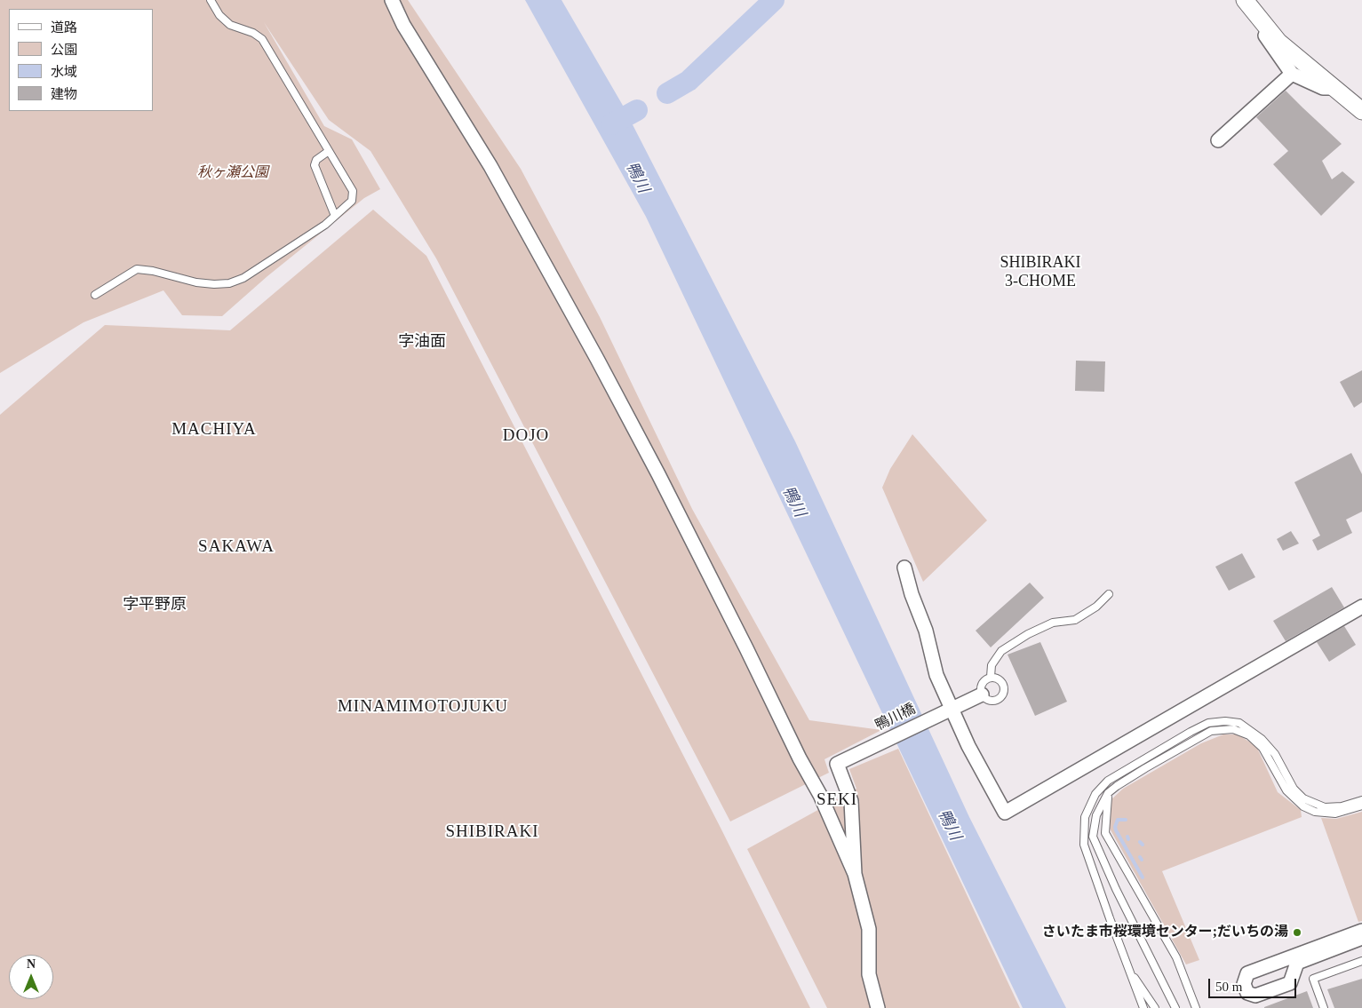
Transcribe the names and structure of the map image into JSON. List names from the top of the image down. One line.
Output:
{"streets":{"street":["鴨川橋"]},"districts":["SHIBIRAKI 3-CHOME","字油面","MACHIYA","DOJO","SAKAWA","字平野原","MINAMIMOTOJUKU","SEKI","SHIBIRAKI"],"water":["鴨川"],"parks":["秋ヶ瀬公園"],"places":["さいたま市桜環境センター;だいちの湯"],"legend":["道路","公園","水域","建物"],"scale_bar":"50 m","north":"top"}
